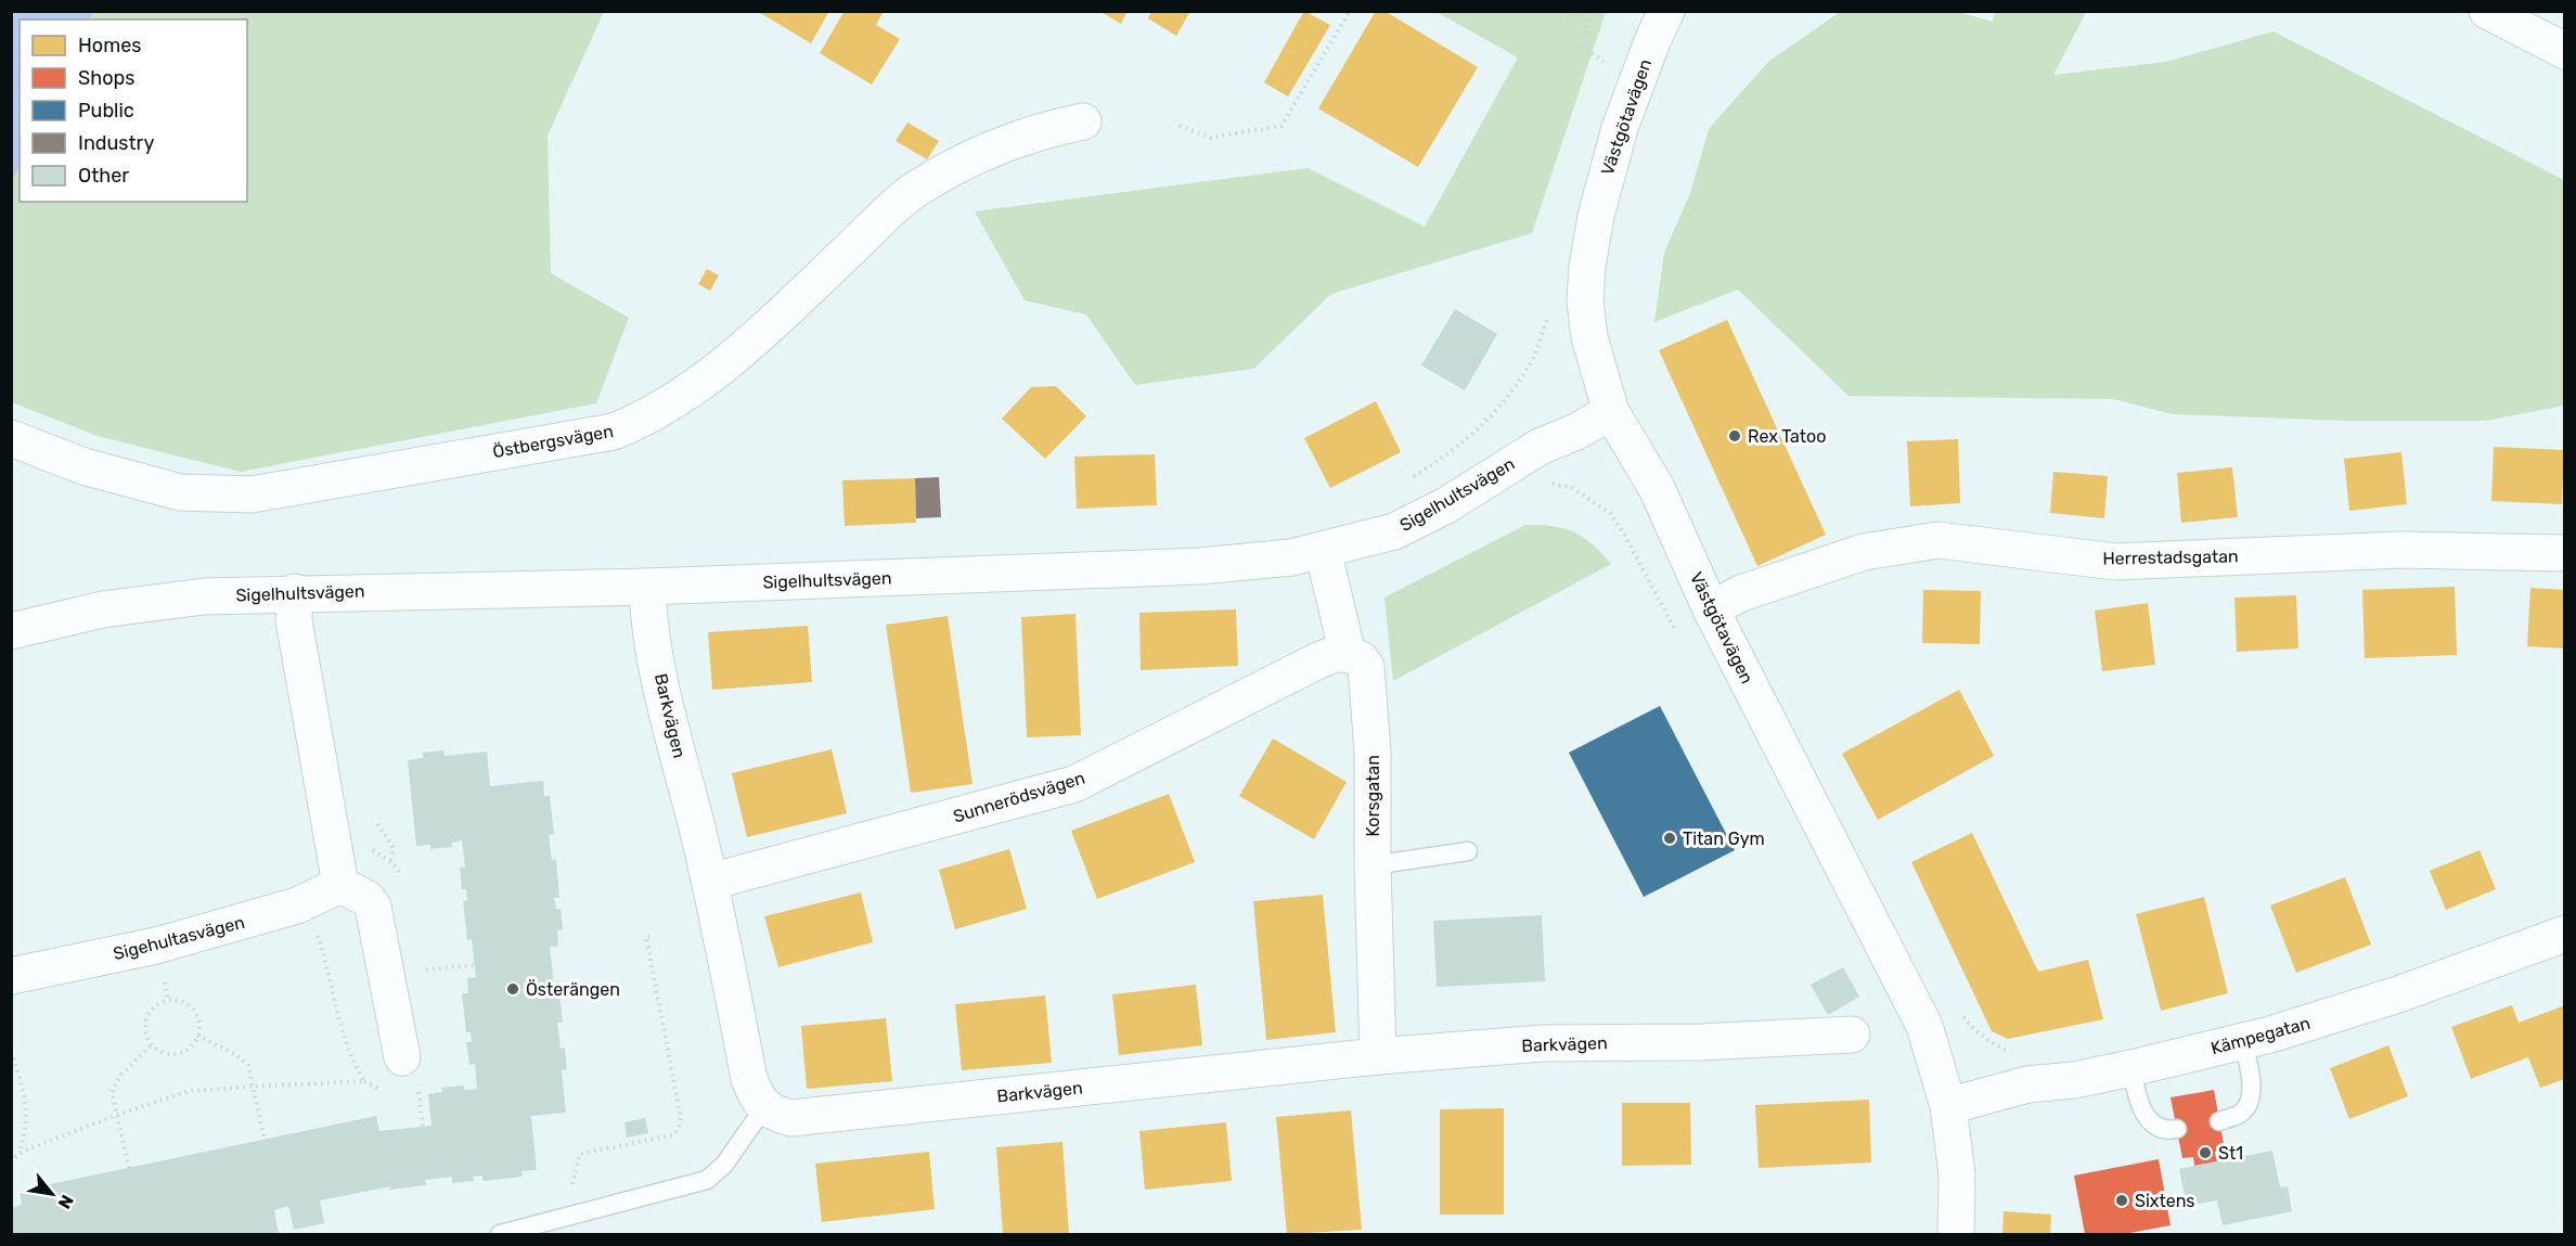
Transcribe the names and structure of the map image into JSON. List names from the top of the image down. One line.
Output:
{"streets":{"street":["Västgötavägen","Östbergsvägen","Sigelhultsvägen","Herrestadsgatan","Barkvägen","Korsgatan","Sunnerödsvägen","Sigehultasvägen","Kämpegatan"]},"crossings":[["Västgötavägen","Sigelhultsvägen"],["Västgötavägen","Herrestadsgatan"],["Västgötavägen","Kämpegatan"],["Sigelhultsvägen","Barkvägen"],["Sigelhultsvägen","Korsgatan"],["Barkvägen","Korsgatan"],["Barkvägen","Sunnerödsvägen"],["Korsgatan","Sunnerödsvägen"]],"places":["Rex Tatoo","Titan Gym","Österängen","St1","Sixtens"],"legend":["Homes","Shops","Public","Industry","Other"],"north":"bottom right"}
